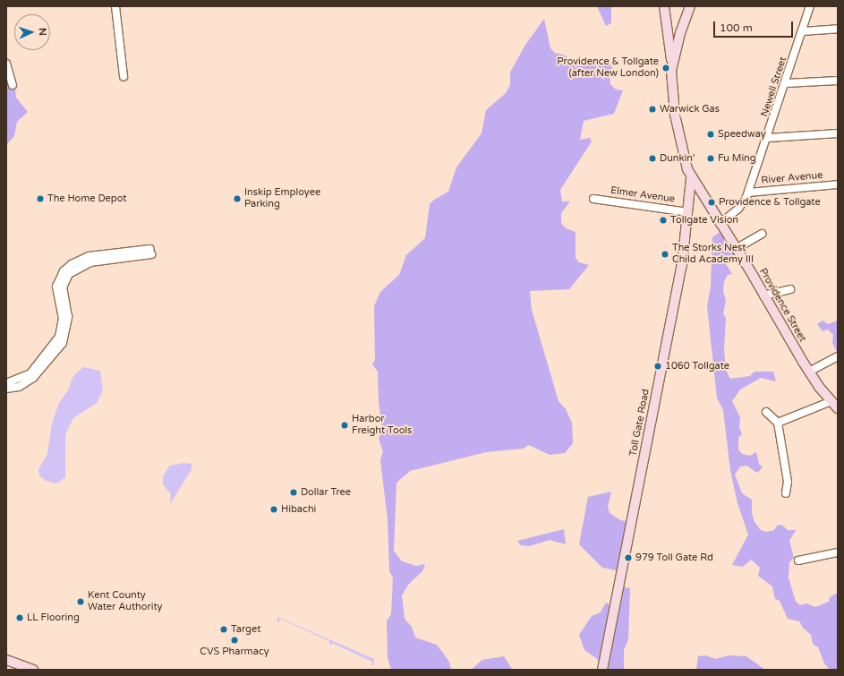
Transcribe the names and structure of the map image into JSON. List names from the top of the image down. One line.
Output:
{"streets":{"main road":["Providence Street","Toll Gate Road"],"street":["Newell Street","River Avenue","Elmer Avenue"]},"crossings":[["Newell Street","River Avenue"],["Newell Street","Providence Street"],["Elmer Avenue","Toll Gate Road"],["Providence Street","Toll Gate Road"]],"places":["Providence & Tollgate (after New London)","Warwick Gas","Speedway","Dunkin'","Fu Ming","The Home Depot","Inskip Employee Parking","Providence & Tollgate","Tollgate Vision","The Storks Nest Child Academy III","1060 Tollgate","Harbor Freight Tools","Dollar Tree","Hibachi","979 Toll Gate Rd","Kent County Water Authority","LL Flooring","Target","CVS Pharmacy"],"scale_bar":"100 m","north":"right"}
